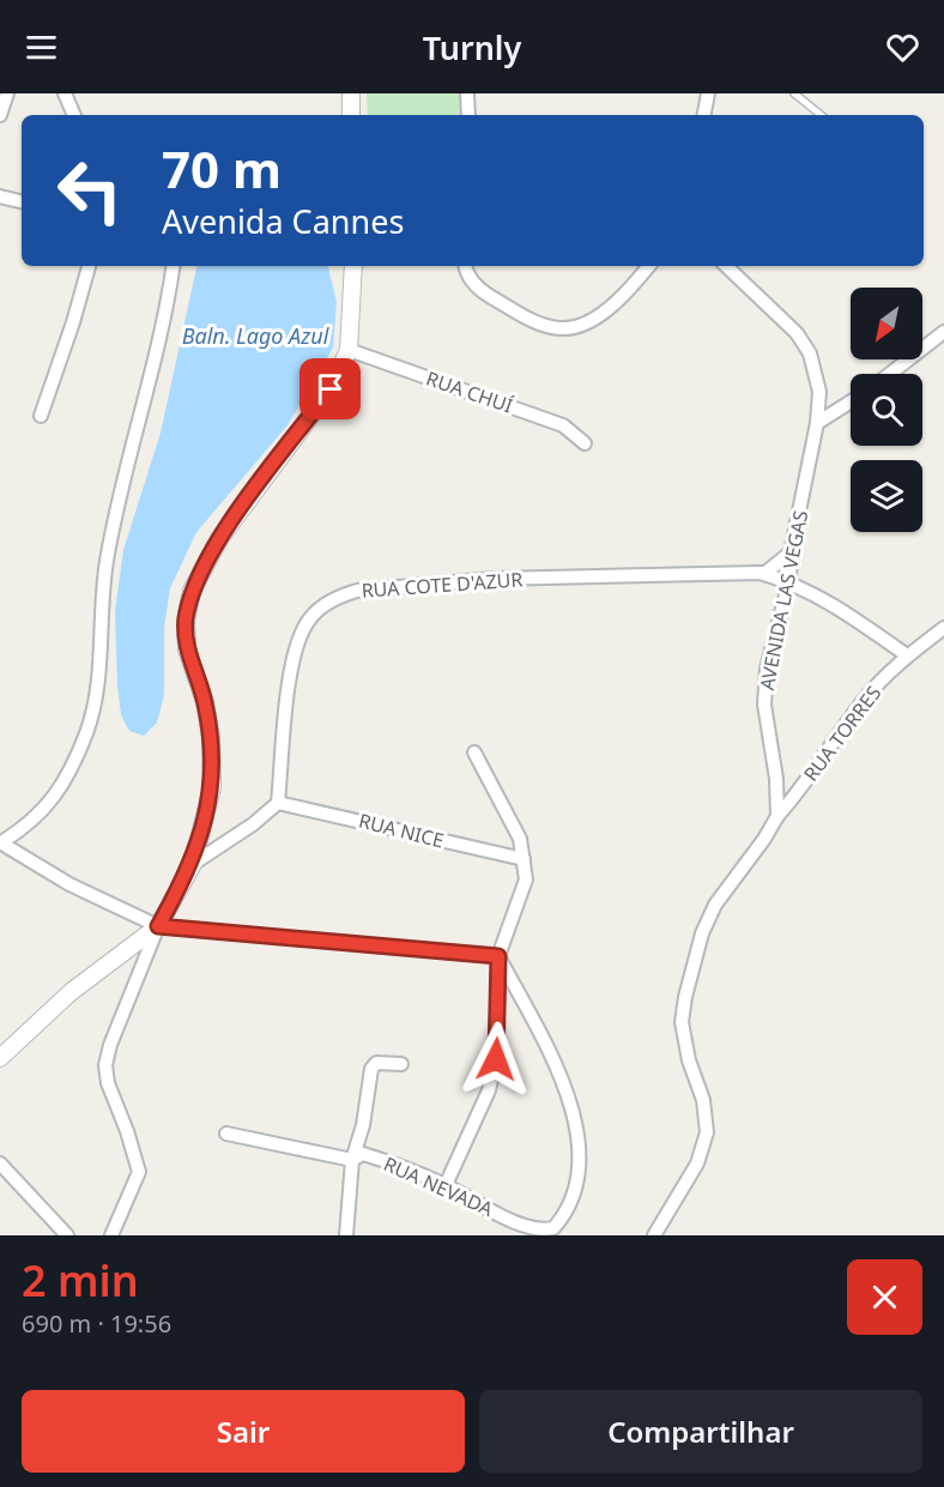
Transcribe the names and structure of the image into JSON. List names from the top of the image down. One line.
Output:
{"streets":{"street":["RUA CHUÍ","RUA COTE D'AZUR","AVENIDA LAS VEGAS","RUA TORRES","RUA NICE","RUA NEVADA"]},"crossings":[["RUA COTE D'AZUR","AVENIDA LAS VEGAS"],["RUA COTE D'AZUR","RUA TORRES"],["RUA COTE D'AZUR","RUA NICE"],["AVENIDA LAS VEGAS","RUA TORRES"]],"water":["Baln. Lago Azul"],"north":"bottom left","page":{"header":"Turnly","turn":["70 m","Avenida Cannes"],"heading":["2 min","690 m · 19:56"],"buttons":["Sair","Compartilhar"]}}
